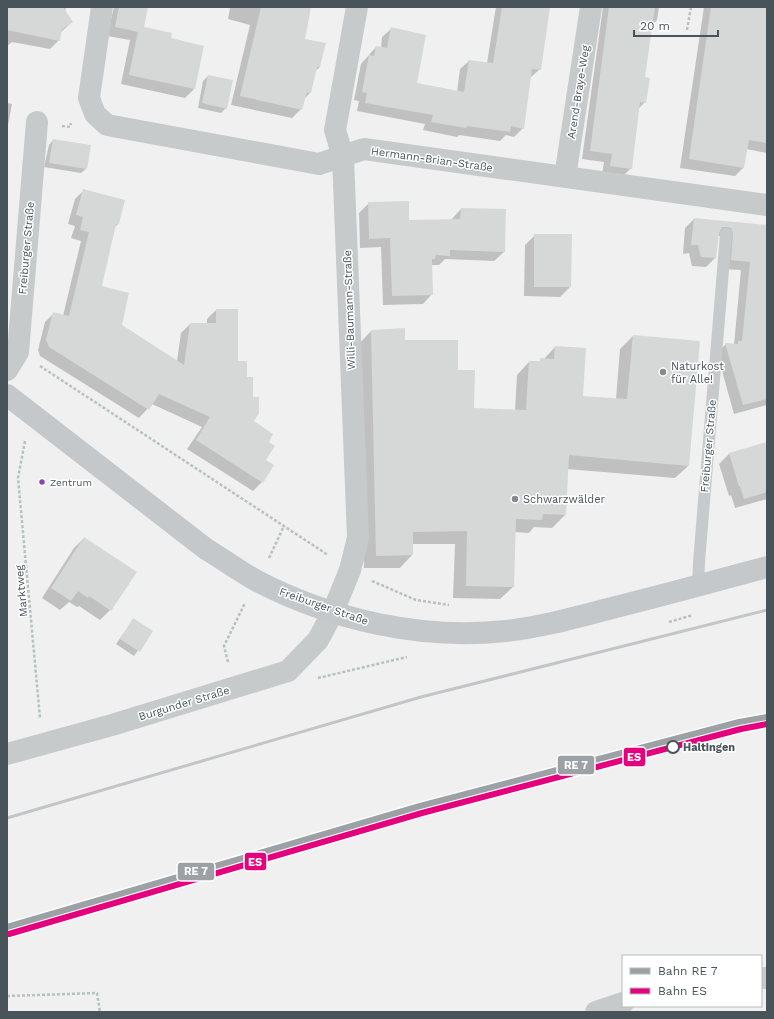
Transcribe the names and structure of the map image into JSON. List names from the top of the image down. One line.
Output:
{"streets":{"main road":["Freiburger Straße"],"street":["Arend-Braye-Weg","Hermann-Brian-Straße","Willi-Baumann-Straße","Burgunder Straße"],"path":["Marktweg"]},"crossings":[["Arend-Braye-Weg","Hermann-Brian-Straße"],["Hermann-Brian-Straße","Willi-Baumann-Straße"],["Freiburger Straße","Willi-Baumann-Straße"],["Freiburger Straße","Burgunder Straße"],["Willi-Baumann-Straße","Burgunder Straße"],["Marktweg","Burgunder Straße"]],"places":["Naturkost für Alle!","Zentrum","Schwarzwälder","Haltingen"],"lines":["rail line ES"],"legend":["Bahn RE 7","Bahn ES"],"scale_bar":"20 m"}
